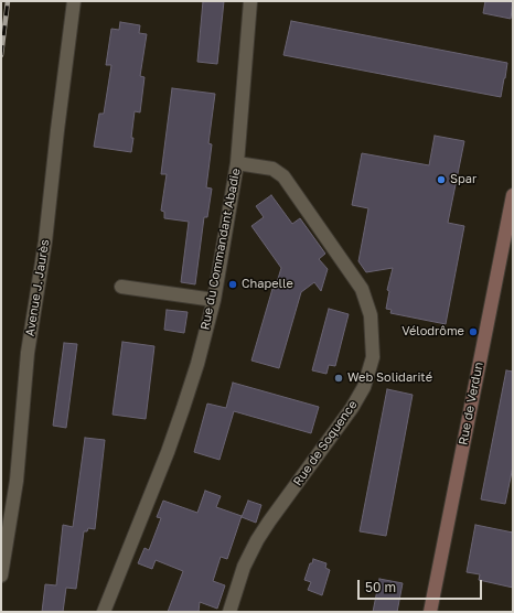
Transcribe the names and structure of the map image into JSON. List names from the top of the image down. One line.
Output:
{"streets":{"main road":["Rue de Verdun"],"street":["Rue du Commandant Abadie","Avenue J. Jaurès","Rue de Soquence"]},"crossings":[["Rue du Commandant Abadie","Rue de Soquence"]],"places":["Spar","Chapelle","Vélodrôme","Web Solidarité"],"scale_bar":"50 m"}
